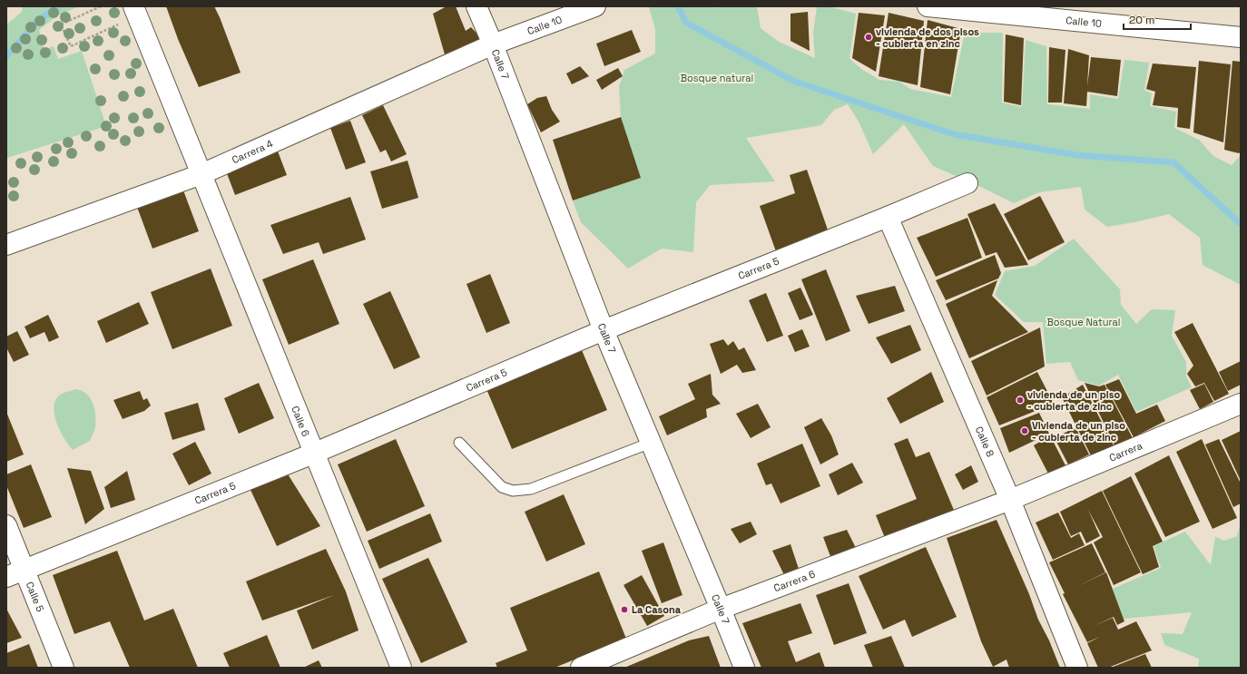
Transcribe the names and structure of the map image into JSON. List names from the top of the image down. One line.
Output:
{"streets":{"street":["Calle 10","Calle 7","Carrera 4","Carrera 5","Calle 6","Calle 8","Carrera","Carrera 6","Calle 5"]},"crossings":[["Calle 10","Calle 7"],["Calle 10","Carrera 4"],["Calle 7","Carrera 4"],["Calle 7","Carrera 5"],["Calle 7","Carrera 6"],["Carrera 4","Calle 6"],["Carrera 5","Calle 6"],["Carrera 5","Calle 8"],["Carrera 5","Calle 5"],["Calle 8","Carrera"],["Calle 8","Carrera 6"],["Carrera","Carrera 6"]],"parks":["Bosque natural","Bosque Natural"],"places":["vivienda de dos pisos - cubierta en zinc","vivienda de un piso - cubierta de zinc","Vivienda de un piso - cubierta de zinc","La Casona"],"scale_bar":"20 m"}
